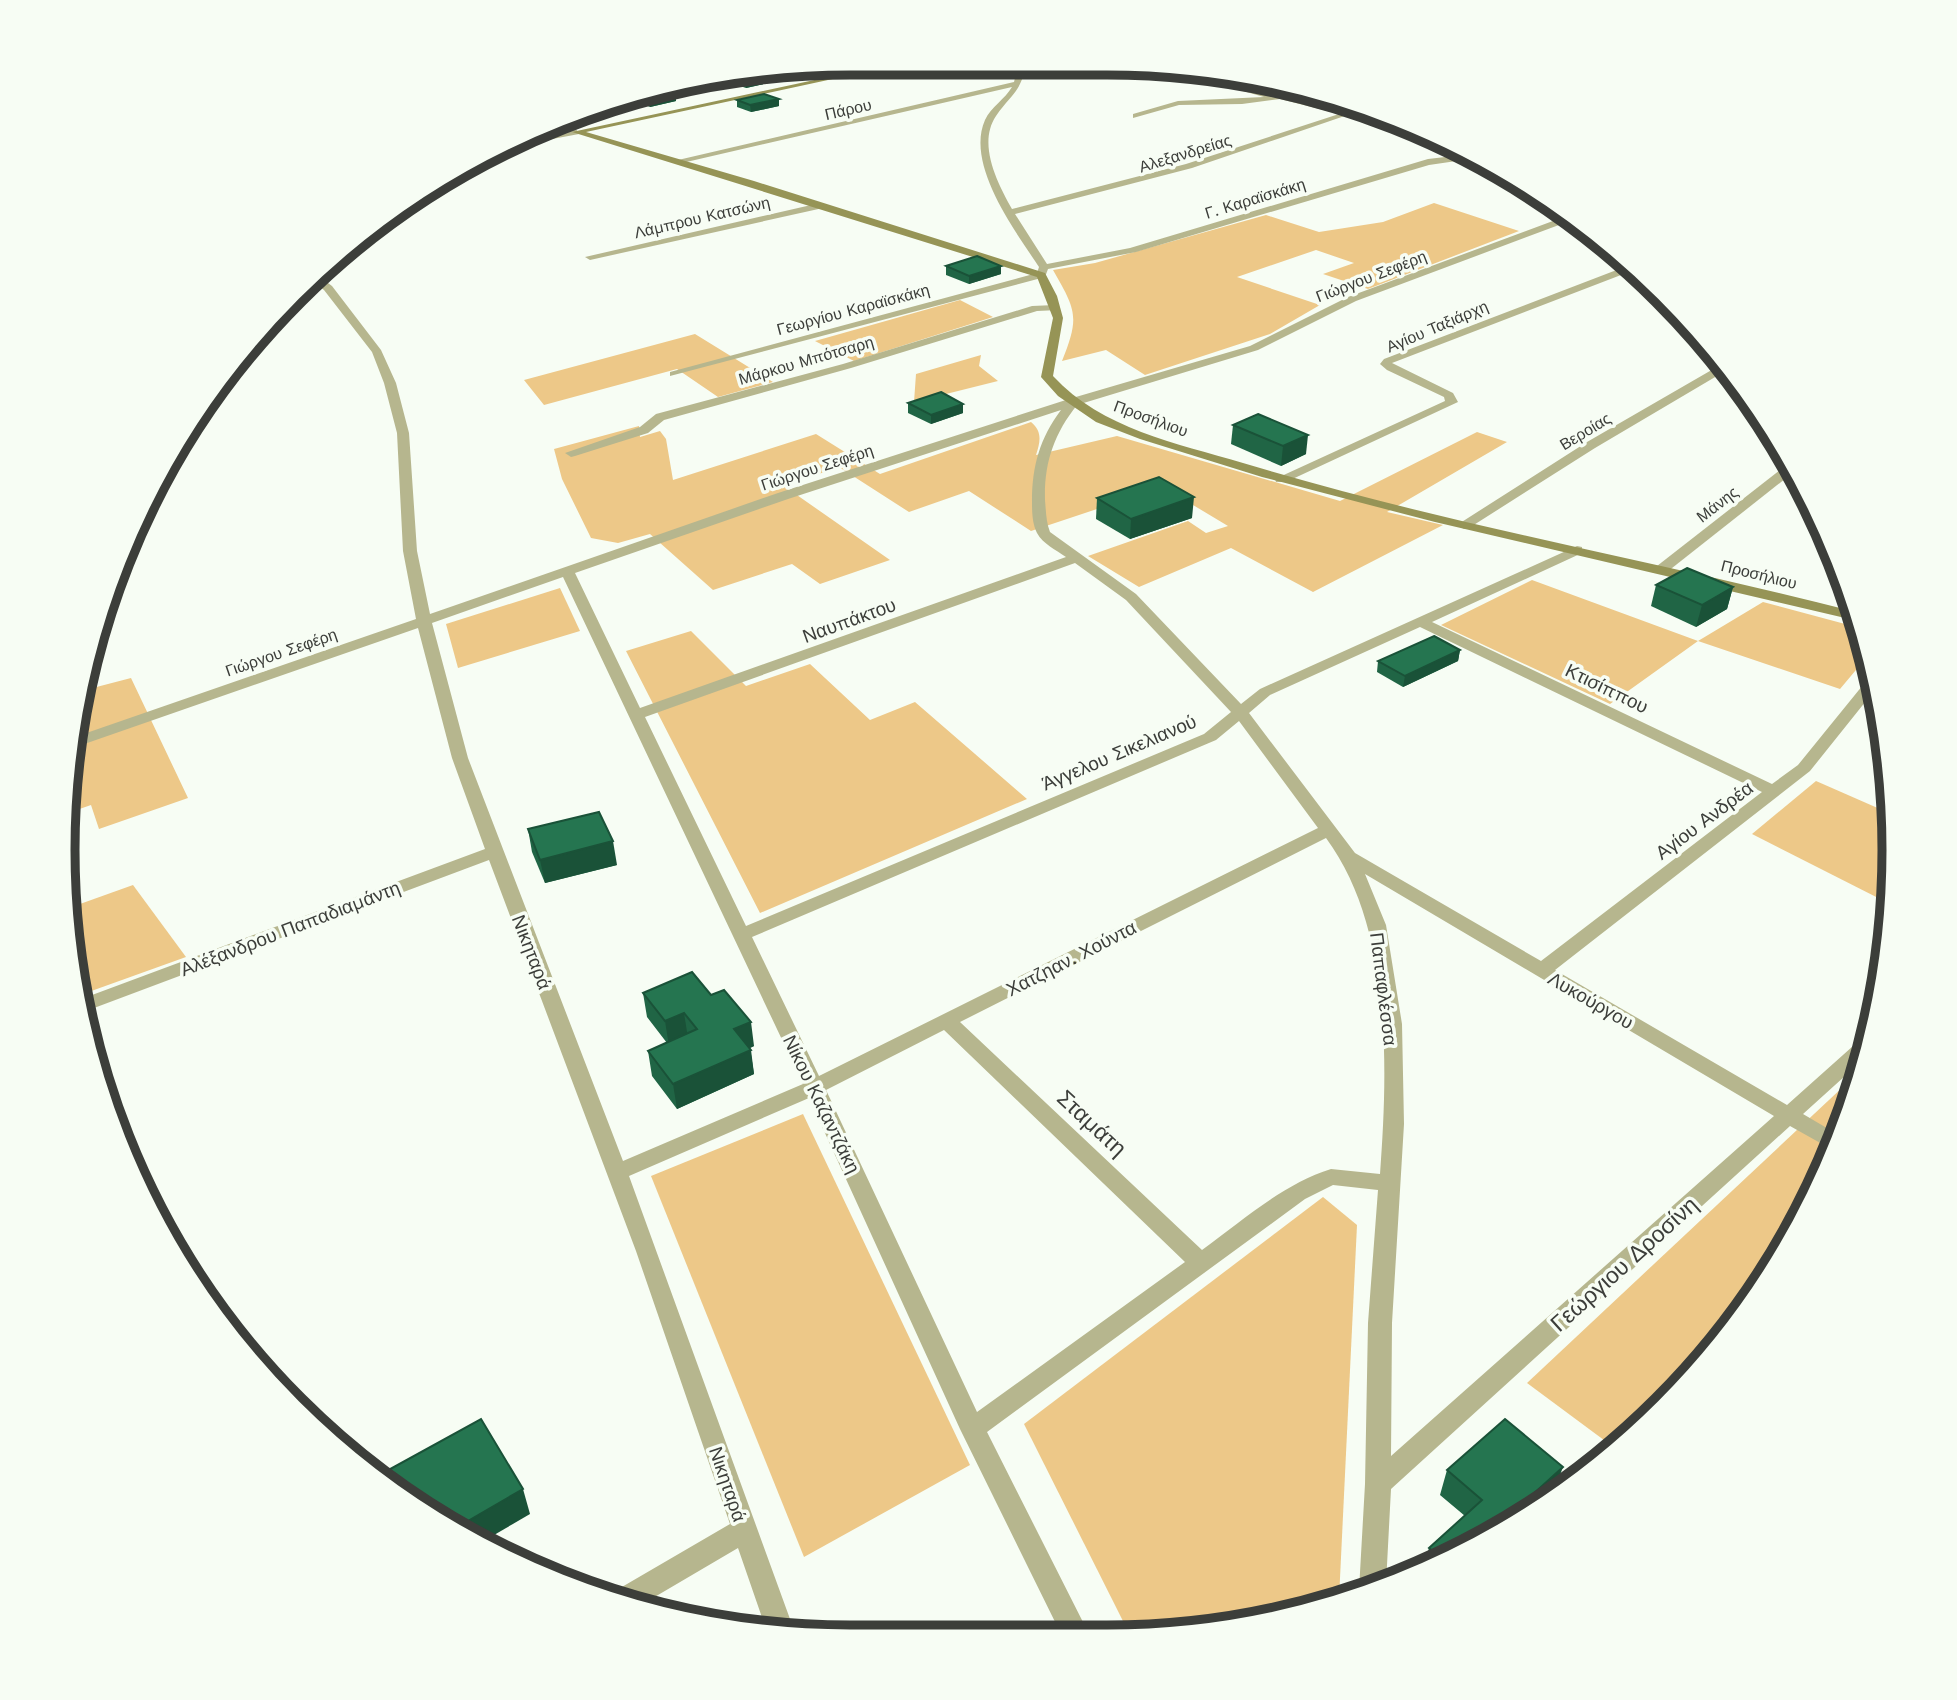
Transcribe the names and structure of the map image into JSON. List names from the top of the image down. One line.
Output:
{"streets":{"street":["Πάρου","Αλεξανδρείας","Γ. Καραϊσκάκη","Λάμπρου Κατσώνη","Γιώργου Σεφέρη","Γεωργίου Καραϊσκάκη","Αγίου Ταξιάρχη","Μάρκου Μπότσαρη","Προσήλιου","Βεροίας","Μάνης","Ναυπάκτου","Κτισίππου","Άγγελου Σικελιανού","Αγίου Ανδρέα","Αλέξανδρου Παπαδιαμάντη","Νικηταρά","Χατζηαν. Χούντα","Παπαφλέσσα","Λυκούργου","Νίκου Καζαντζάκη","Σταμάτη","Γεώργιου Δροσίνη"]},"crossings":[["Γ. Καραϊσκάκη","Γεωργίου Καραϊσκάκη"],["Γ. Καραϊσκάκη","Προσήλιου"],["Γιώργου Σεφέρη","Προσήλιου"],["Γιώργου Σεφέρη","Νικηταρά"],["Γιώργου Σεφέρη","Παπαφλέσσα"],["Γιώργου Σεφέρη","Νίκου Καζαντζάκη"],["Γεωργίου Καραϊσκάκη","Προσήλιου"],["Αγίου Ταξιάρχη","Προσήλιου"],["Μάρκου Μπότσαρη","Προσήλιου"],["Προσήλιου","Βεροίας"],["Προσήλιου","Μάνης"],["Προσήλιου","Άγγελου Σικελιανού"],["Προσήλιου","Παπαφλέσσα"],["Ναυπάκτου","Παπαφλέσσα"],["Ναυπάκτου","Νίκου Καζαντζάκη"],["Κτισίππου","Άγγελου Σικελιανού"],["Κτισίππου","Αγίου Ανδρέα"],["Άγγελου Σικελιανού","Παπαφλέσσα"],["Άγγελου Σικελιανού","Νίκου Καζαντζάκη"],["Αγίου Ανδρέα","Λυκούργου"],["Αλέξανδρου Παπαδιαμάντη","Νικηταρά"],["Νικηταρά","Χατζηαν. Χούντα"],["Χατζηαν. Χούντα","Παπαφλέσσα"],["Χατζηαν. Χούντα","Νίκου Καζαντζάκη"],["Χατζηαν. Χούντα","Σταμάτη"],["Παπαφλέσσα","Λυκούργου"],["Παπαφλέσσα","Γεώργιου Δροσίνη"],["Λυκούργου","Γεώργιου Δροσίνη"]]}
